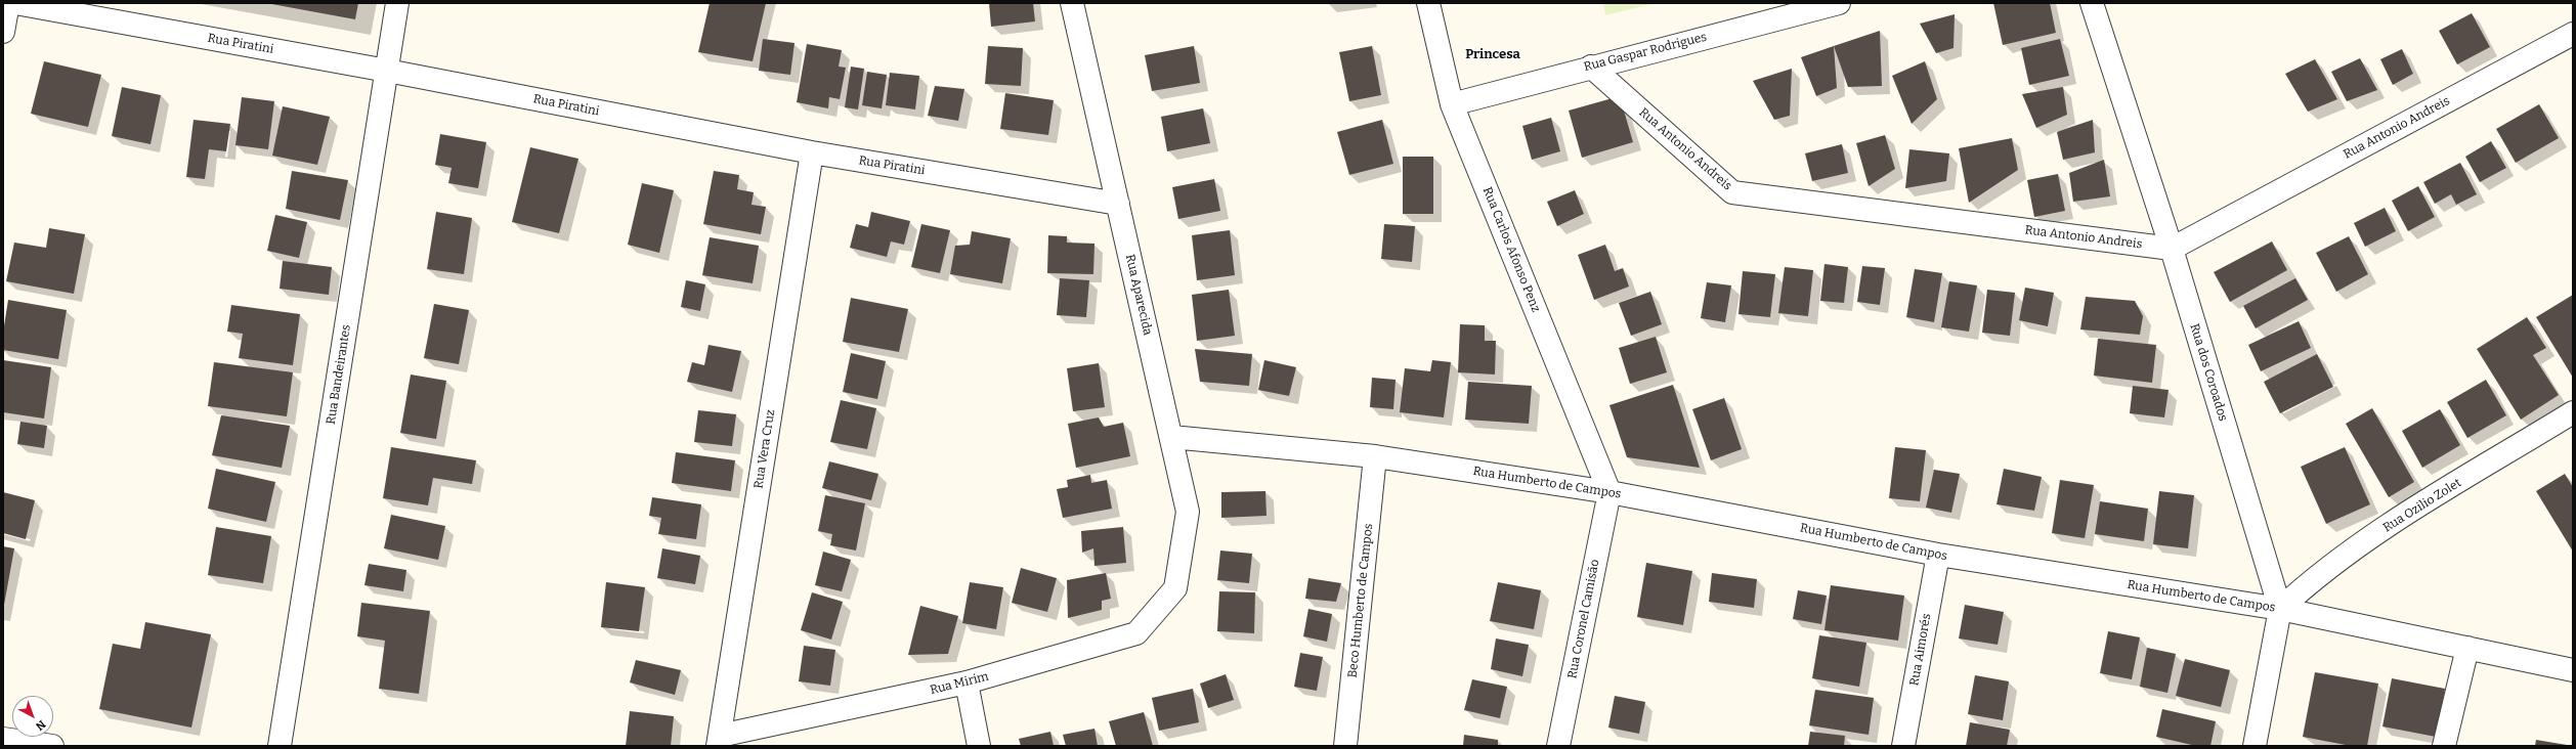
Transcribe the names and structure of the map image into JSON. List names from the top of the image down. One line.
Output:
{"streets":{"street":["Rua Piratini","Rua Gaspar Rodrigues","Rua Antonio Andreis","Rua Carlos Afonso Penz","Rua Aparecida","Rua dos Coroados","Rua Bandeirantes","Rua Vera Cruz","Rua Humberto de Campos","Rua Ozilio Zolet","Beco Humberto de Campos","Rua Coronel Camisão","Rua Aimorés","Rua Mirim"]},"crossings":[["Rua Piratini","Rua Aparecida"],["Rua Piratini","Rua Bandeirantes"],["Rua Piratini","Rua Vera Cruz"],["Rua Gaspar Rodrigues","Rua Antonio Andreis"],["Rua Gaspar Rodrigues","Rua Carlos Afonso Penz"],["Rua Antonio Andreis","Rua dos Coroados"],["Rua Carlos Afonso Penz","Rua Humberto de Campos"],["Rua Carlos Afonso Penz","Rua Coronel Camisão"],["Rua Aparecida","Rua Humberto de Campos"],["Rua Aparecida","Rua Mirim"],["Rua dos Coroados","Rua Humberto de Campos"],["Rua dos Coroados","Rua Ozilio Zolet"],["Rua Vera Cruz","Rua Mirim"],["Rua Humberto de Campos","Rua Ozilio Zolet"],["Rua Humberto de Campos","Beco Humberto de Campos"],["Rua Humberto de Campos","Rua Coronel Camisão"],["Rua Humberto de Campos","Rua Aimorés"]],"districts":["Princesa"],"north":"bottom right"}
